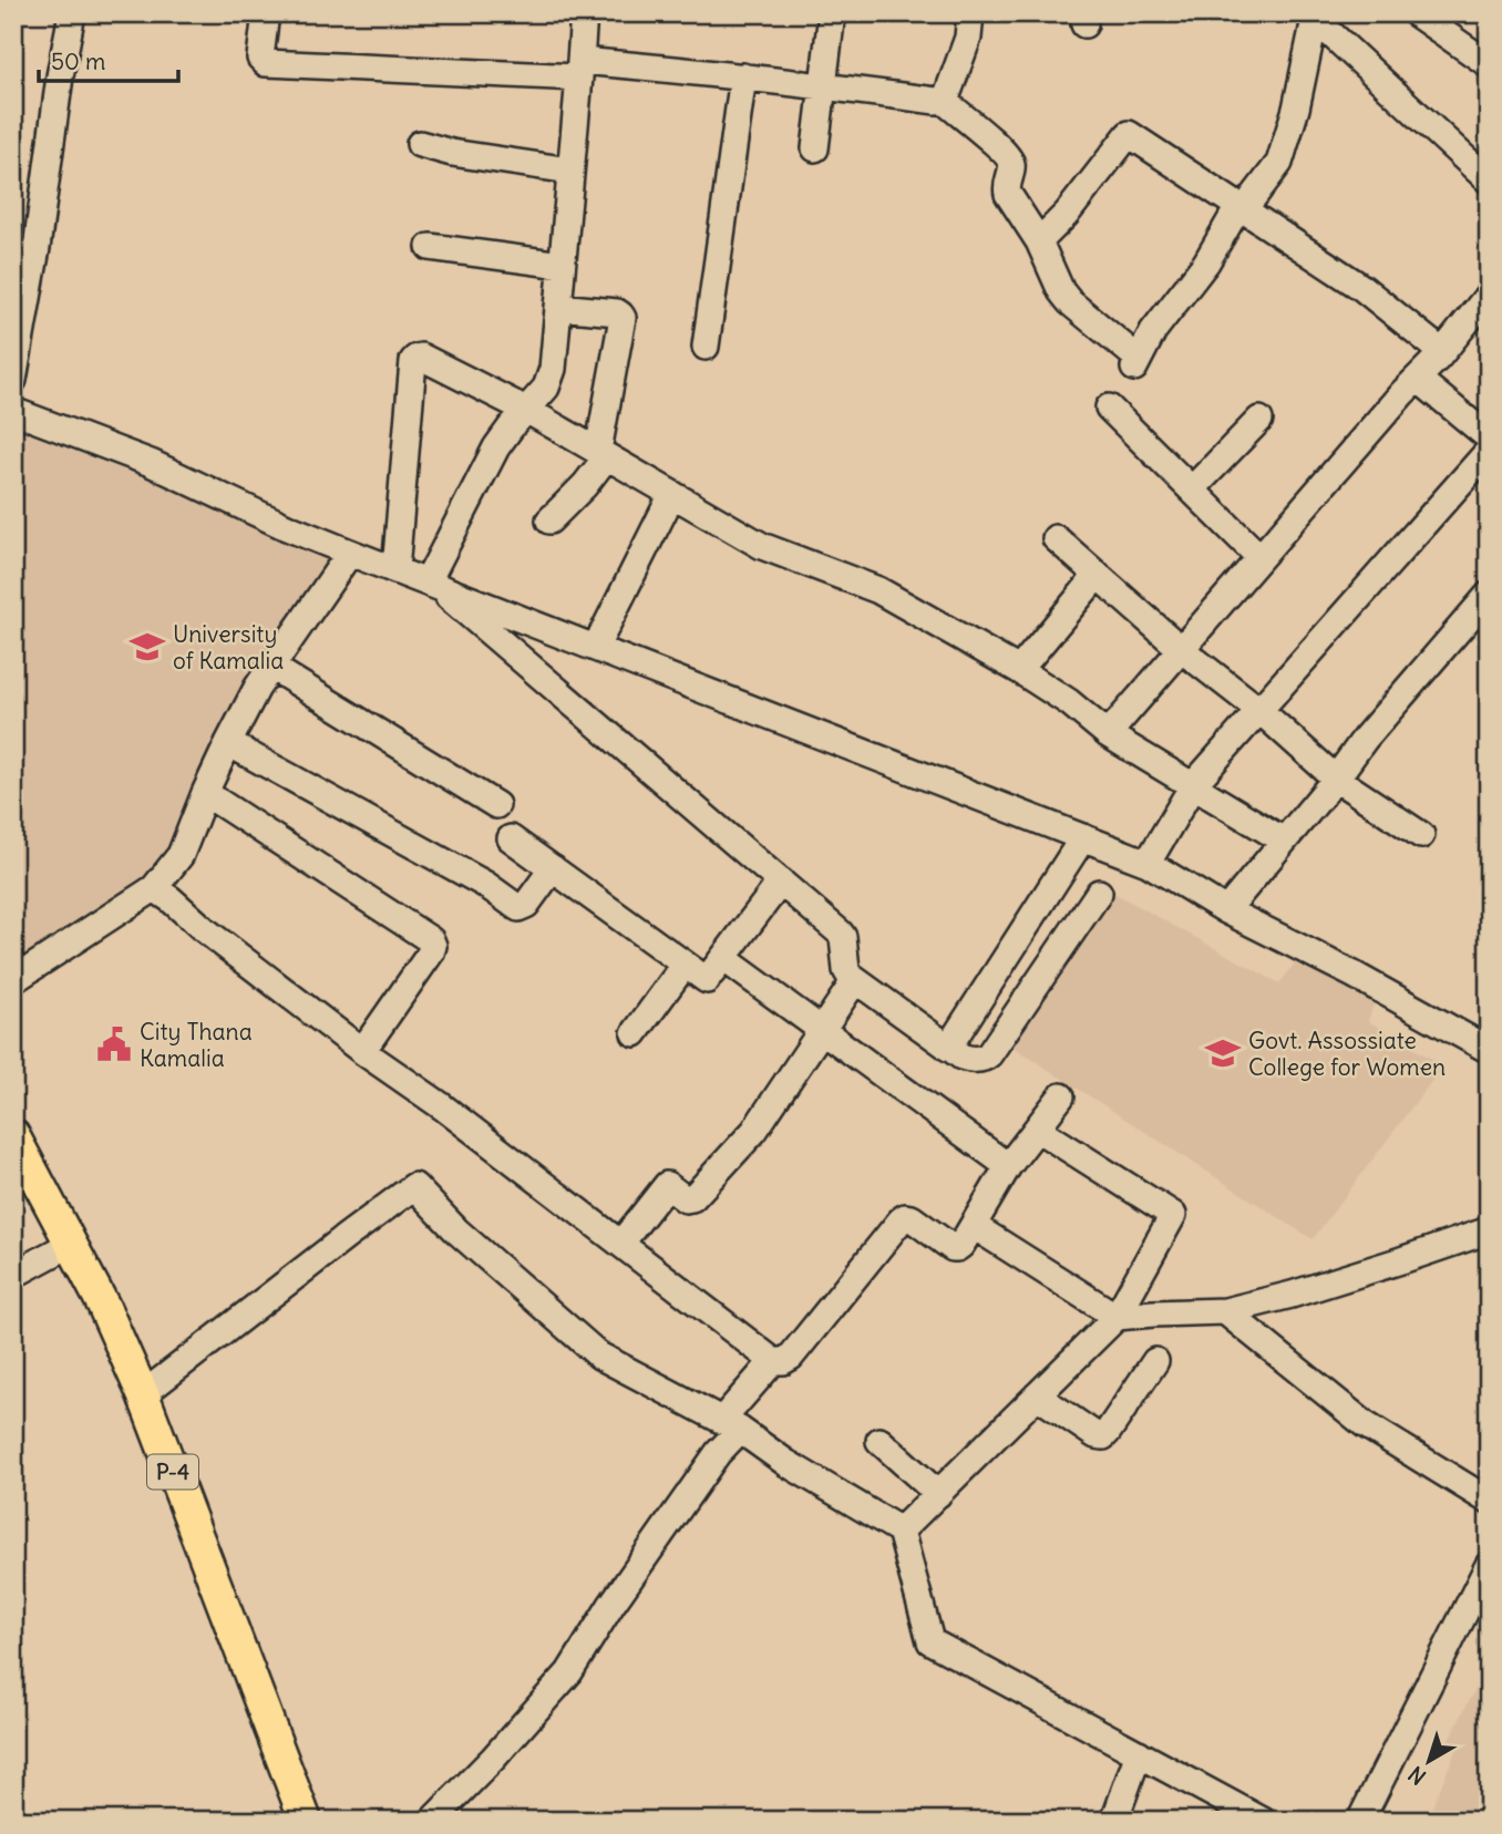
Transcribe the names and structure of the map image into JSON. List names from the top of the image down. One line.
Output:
{"streets":{"main road":["P-4"]},"places":{"school or university":["University of Kamalia","Govt. Assossiate College for Women"],"public building":["City Thana Kamalia"]},"scale_bar":"50 m","north":"bottom left"}
